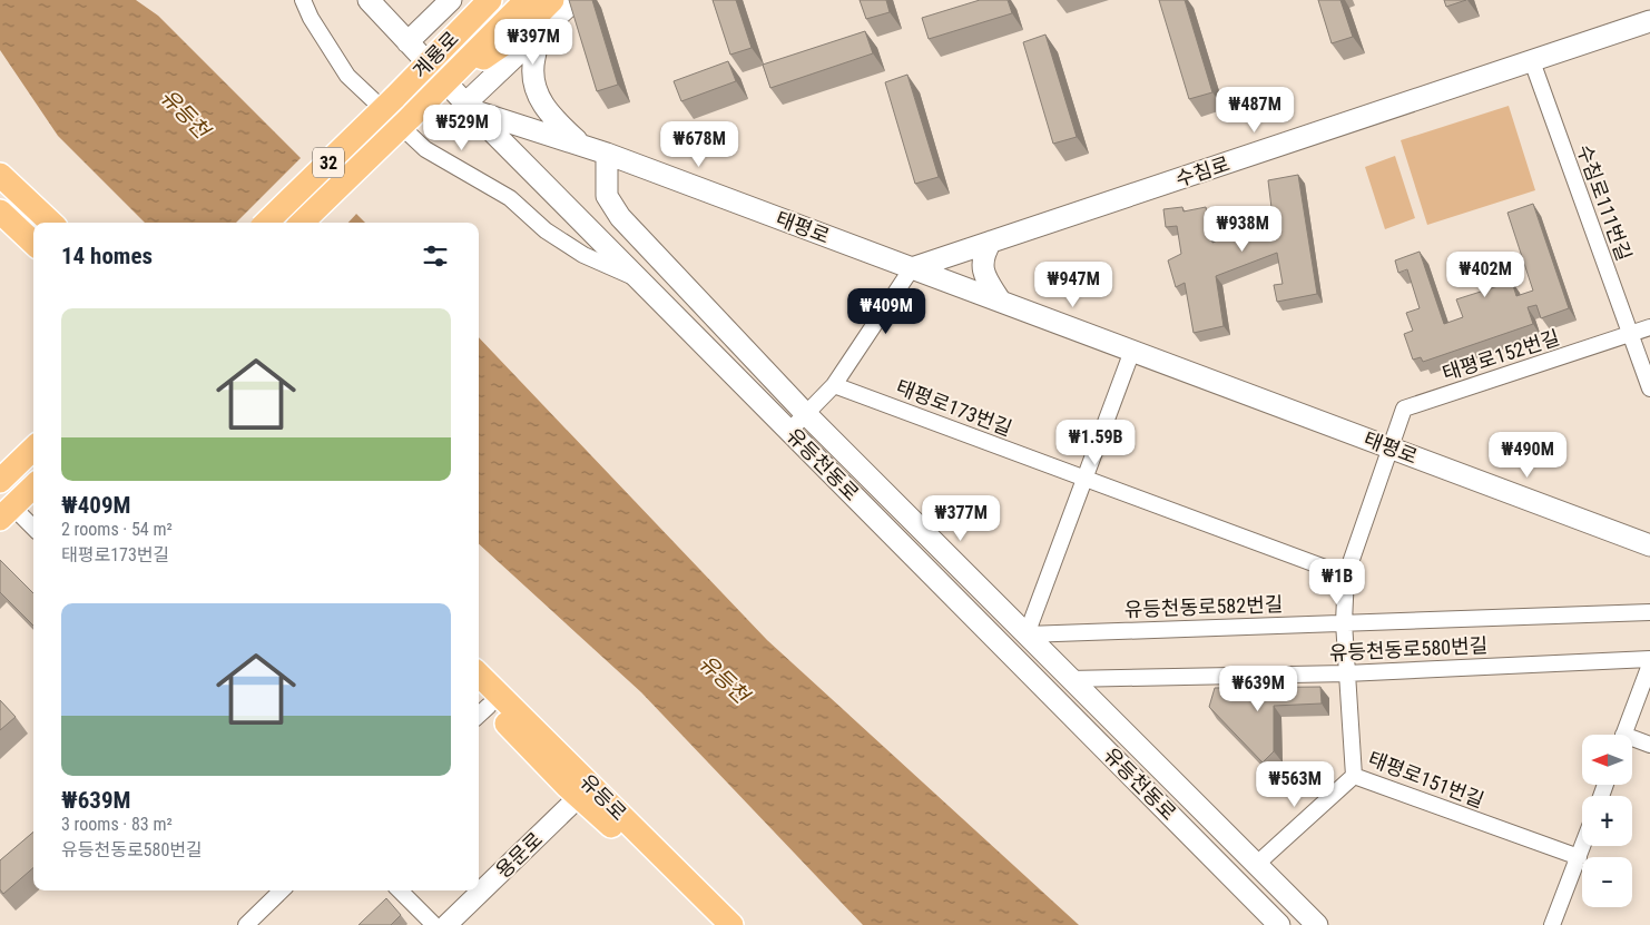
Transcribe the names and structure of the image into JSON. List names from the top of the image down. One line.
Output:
{"streets":{"main road":["계룡로","32","수침로","태평로","유등천동로","유등로"],"street":["수침로111번길","태평로152번길","태평로173번길","유등천동로582번길","유등천동로580번길","태평로151번길","용문로"]},"crossings":[["계룡로","유등천동로"],["수침로","수침로111번길"],["수침로","태평로"],["수침로111번길","태평로152번길"],["태평로","태평로152번길"],["태평로","유등천동로"],["태평로","태평로151번길"],["태평로152번길","태평로151번길"],["태평로173번길","태평로151번길"],["유등천동로","유등천동로582번길"],["유등천동로","유등천동로580번길"],["유등천동로582번길","태평로151번길"],["유등천동로580번길","태평로151번길"],["유등로","용문로"]],"water":["유등천"],"north":"left","page":{"price":["₩397M","₩487M","₩529M","₩678M","₩938M","₩402M","₩947M","₩409M","₩1.59B","₩490M","₩377M","₩1B","₩639M","₩563M"],"heading":"14 homes","list":[{"name":"₩409M","note":"2 rooms · 54 m² · 태평로173번길"},{"name":"₩639M","note":"3 rooms · 83 m² · 유등천동로580번길"}],"map_buttons":["+","−"]}}
